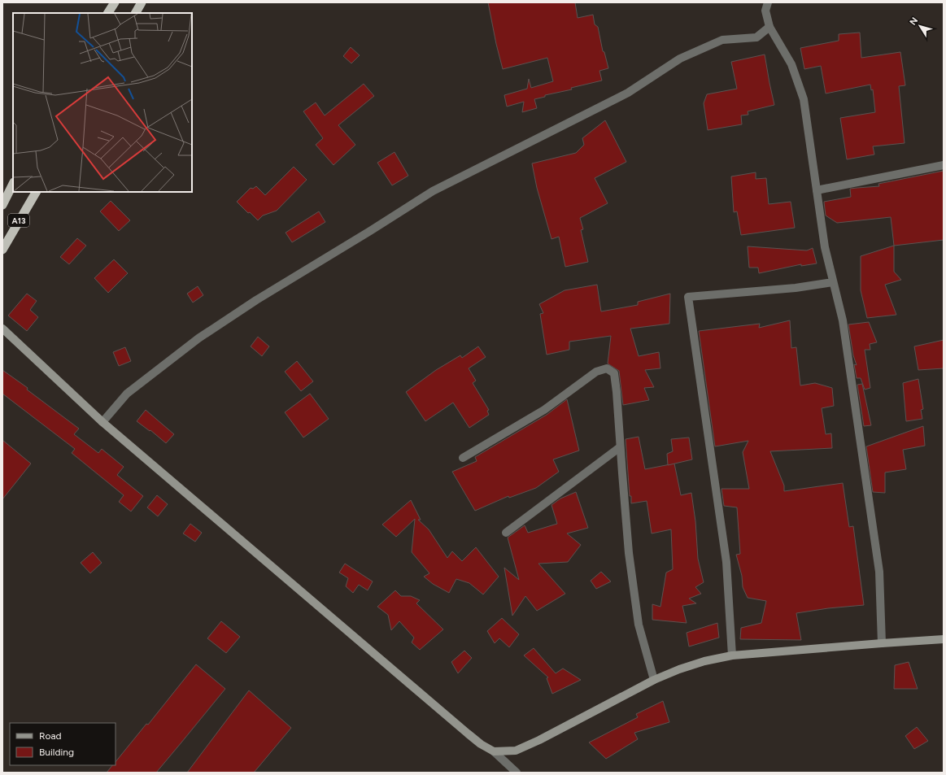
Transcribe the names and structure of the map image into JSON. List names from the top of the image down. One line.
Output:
{"streets":{"highway":["A13"]},"legend":["Road","Building"],"north":"top left"}
